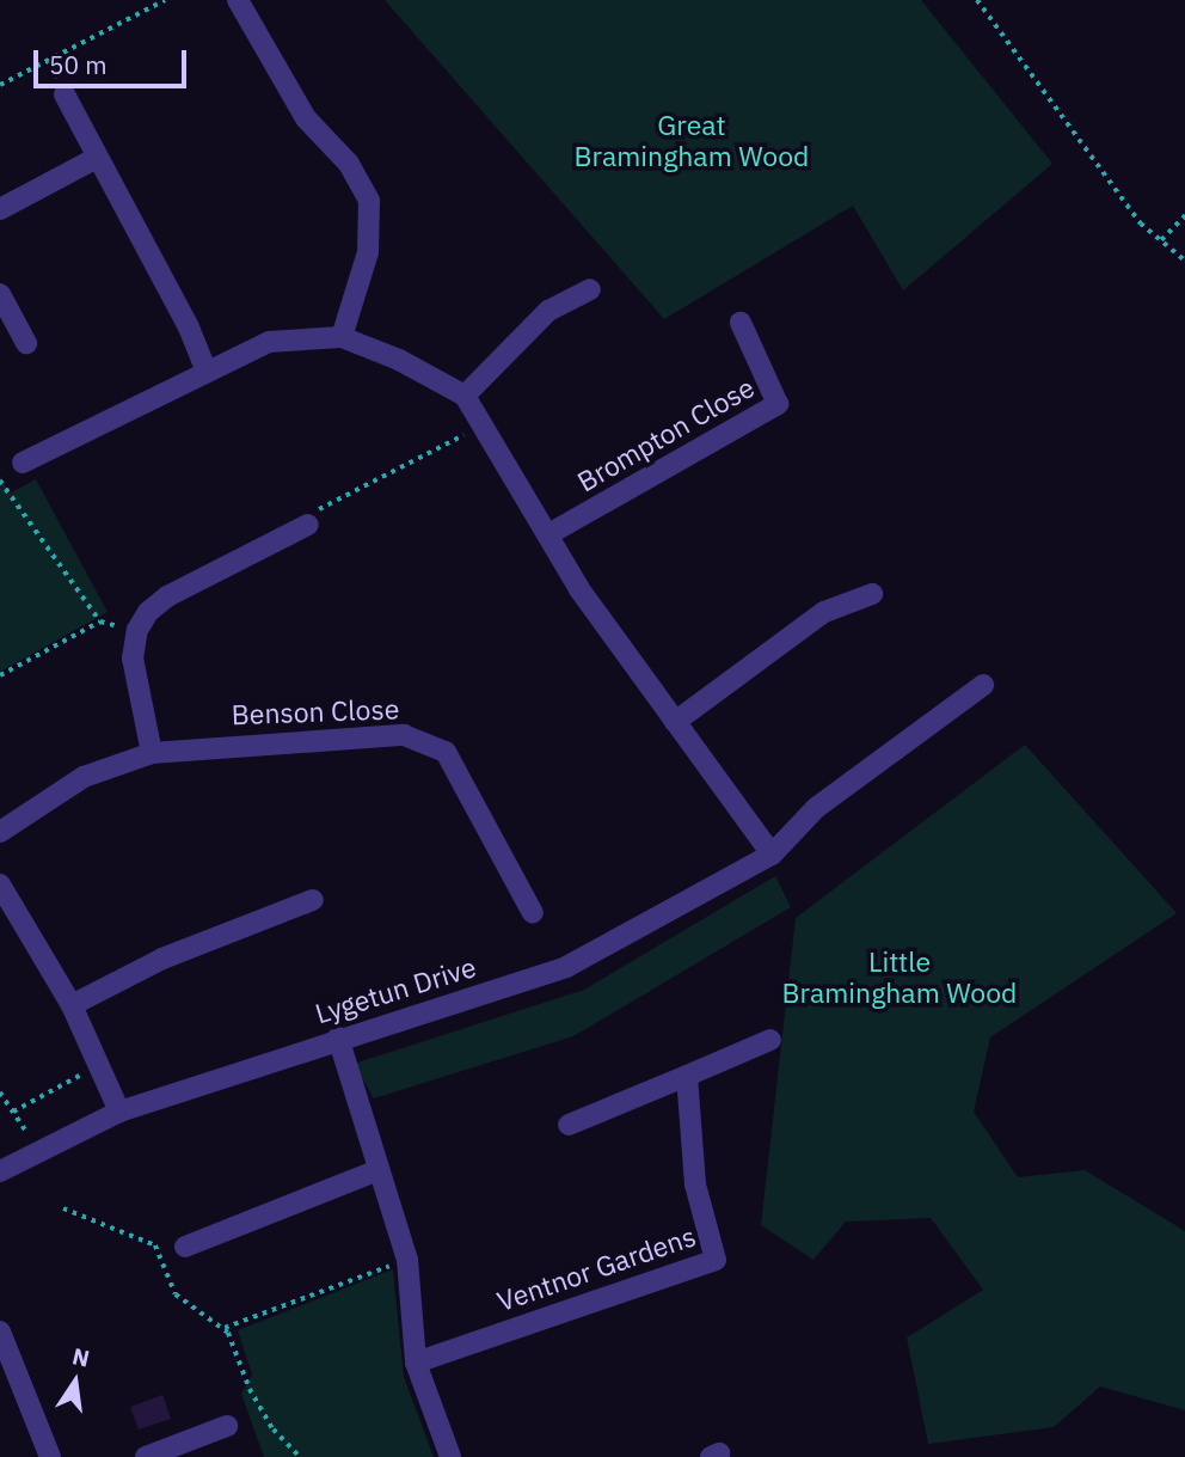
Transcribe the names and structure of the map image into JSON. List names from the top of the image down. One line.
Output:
{"streets":{"street":["Brompton Close","Benson Close","Lygetun Drive","Ventnor Gardens"]},"parks":["Great Bramingham Wood","Little Bramingham Wood"],"scale_bar":"50 m","north":"top"}
